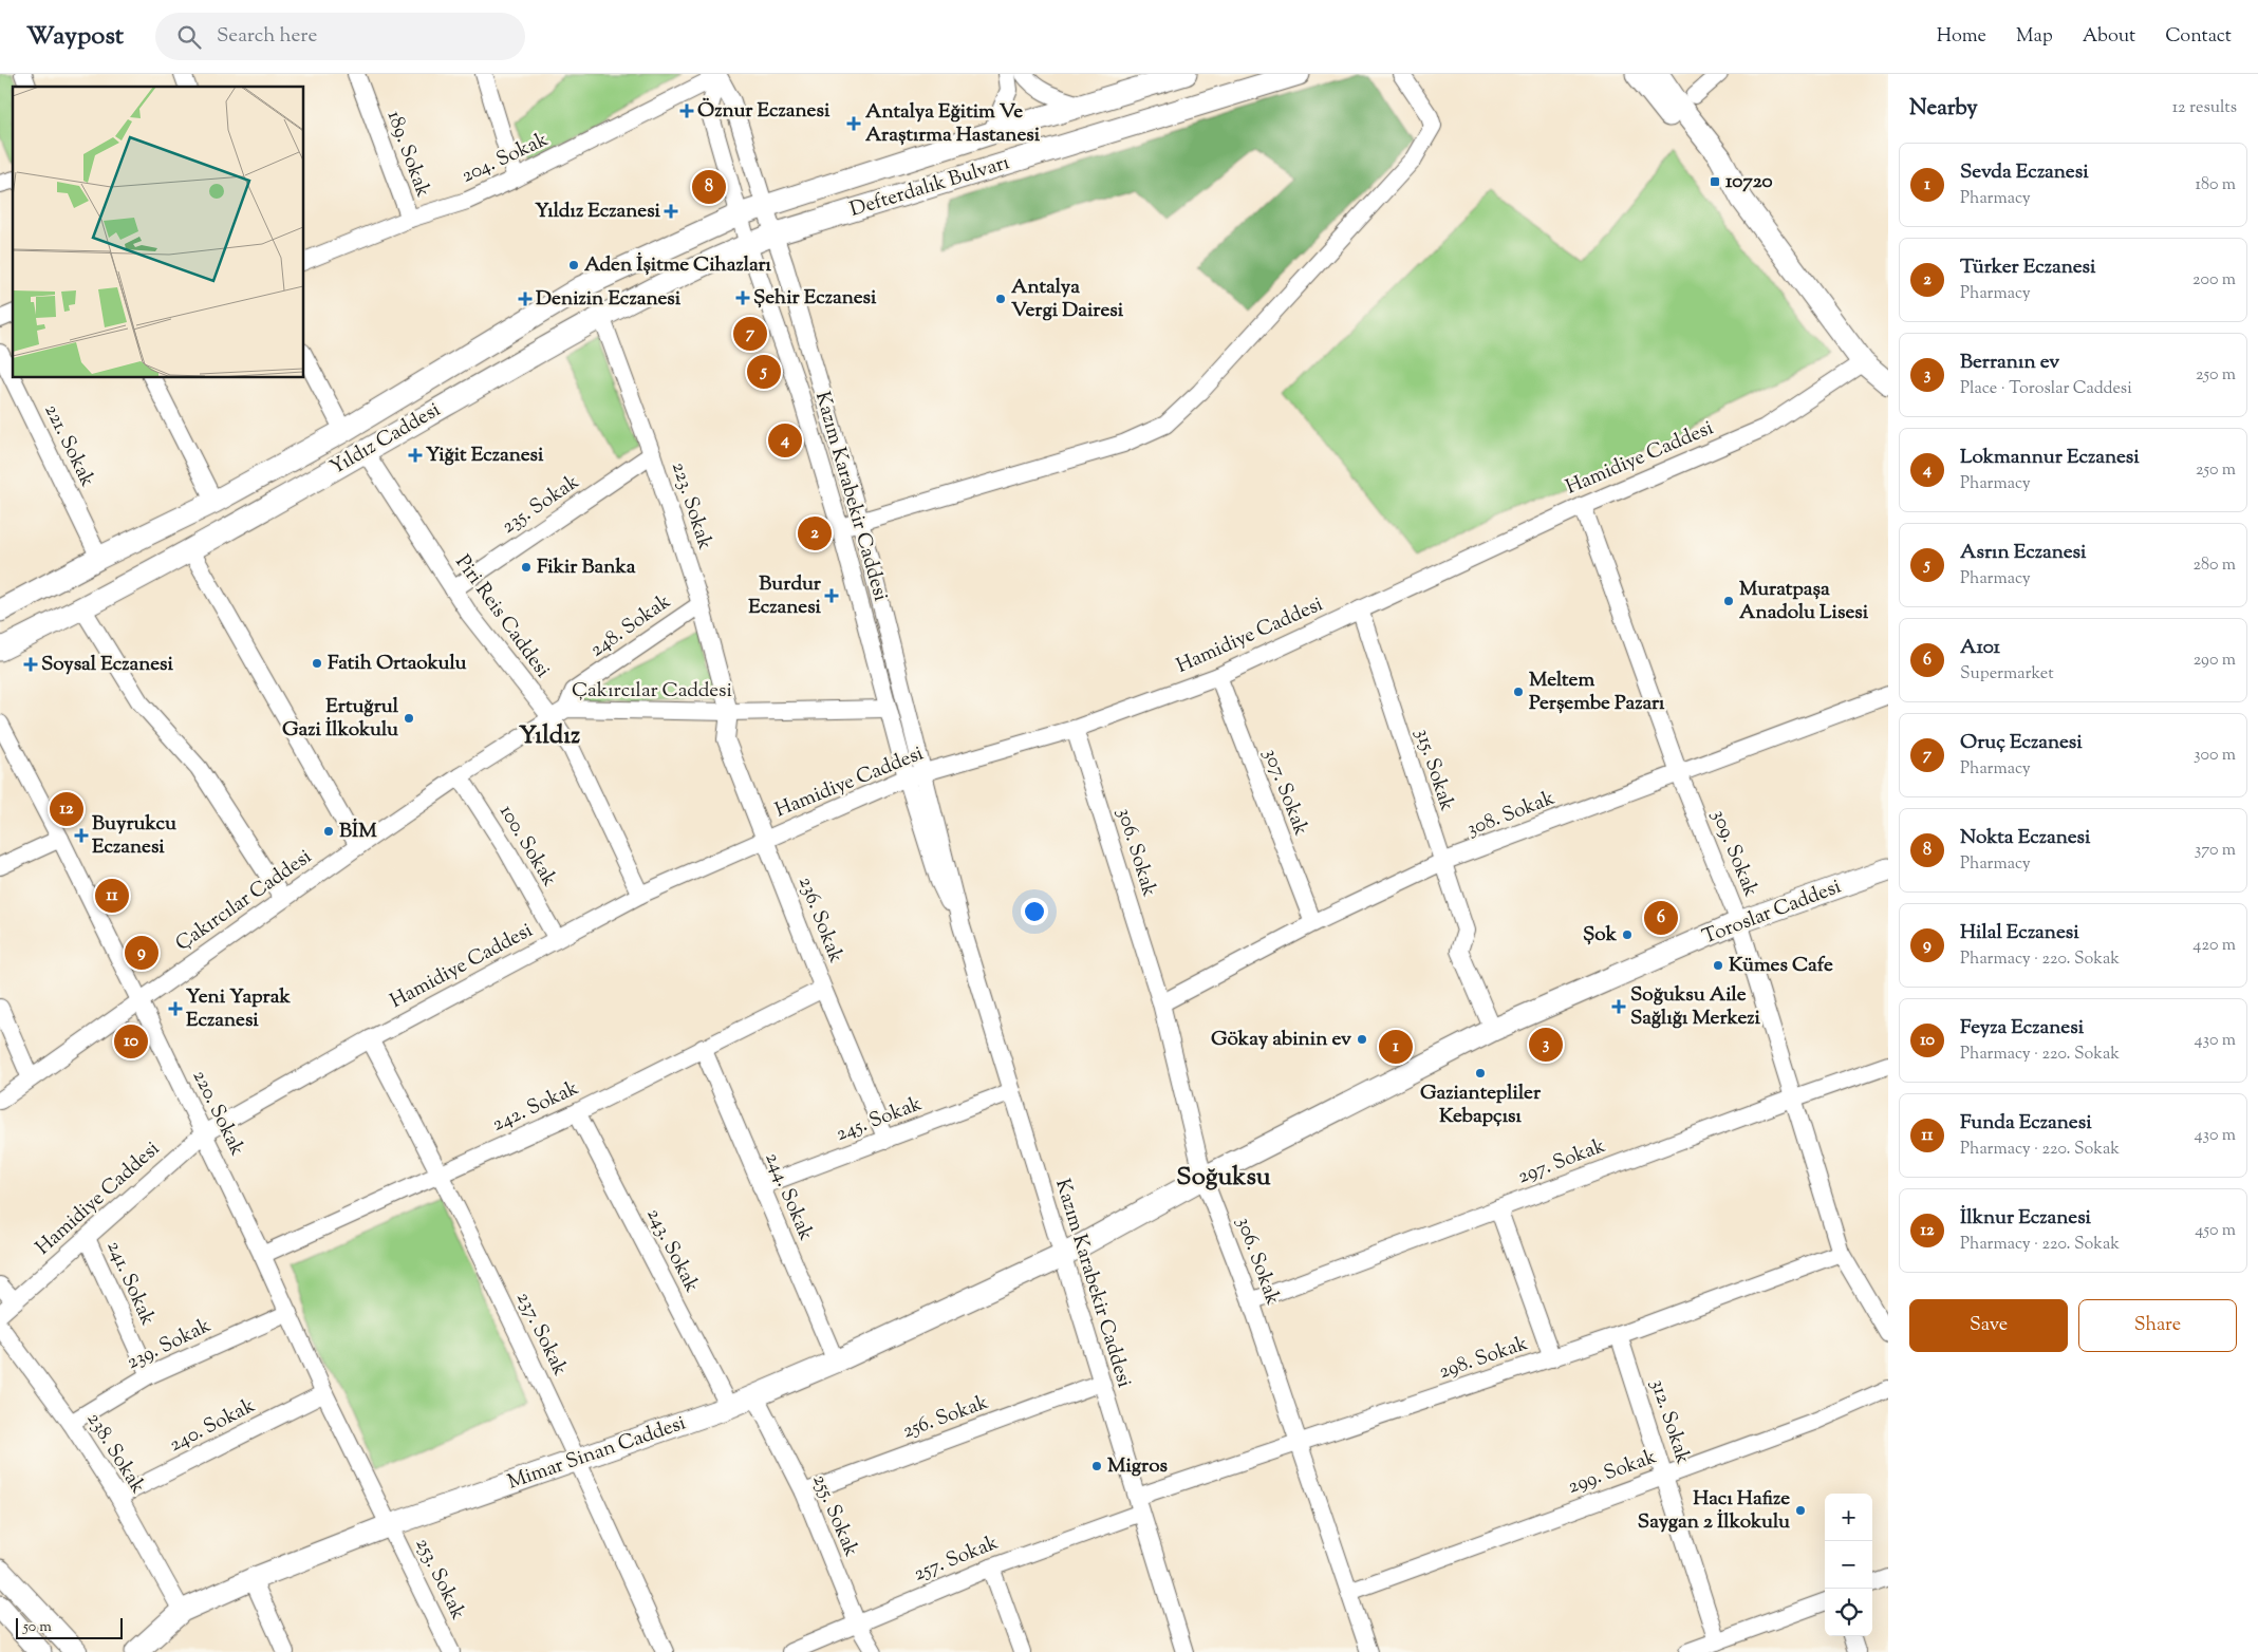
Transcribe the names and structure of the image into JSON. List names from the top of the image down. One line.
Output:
{"streets":{"main road":["Defterdalık Bulvarı","Yıldız Caddesi","Toroslar Caddesi","Mimar Sinan Caddesi"],"street":["189. Sokak","204. Sokak","221. Sokak","Hamidiye Caddesi","Kazım Karabekir Caddesi","235. Sokak","223. Sokak","Piri Reis Caddesi","248. Sokak","Çakırcılar Caddesi","315. Sokak","307. Sokak","308. Sokak","100. Sokak","306. Sokak","309. Sokak","236. Sokak","242. Sokak","220. Sokak","245. Sokak","297. Sokak","244. Sokak","243. Sokak","241. Sokak","237. Sokak","239. Sokak","298. Sokak","256. Sokak","312. Sokak","240. Sokak","238. Sokak","299. Sokak","255. Sokak","257. Sokak","253. Sokak"]},"crossings":[["189. Sokak","204. Sokak"],["204. Sokak","Kazım Karabekir Caddesi"],["Defterdalık Bulvarı","Yıldız Caddesi"],["Defterdalık Bulvarı","Kazım Karabekir Caddesi"],["Yıldız Caddesi","221. Sokak"],["Yıldız Caddesi","Kazım Karabekir Caddesi"],["Yıldız Caddesi","223. Sokak"],["Yıldız Caddesi","Piri Reis Caddesi"],["Hamidiye Caddesi","Kazım Karabekir Caddesi"],["Hamidiye Caddesi","Piri Reis Caddesi"],["Hamidiye Caddesi","315. Sokak"],["Hamidiye Caddesi","307. Sokak"],["Hamidiye Caddesi","100. Sokak"],["Hamidiye Caddesi","306. Sokak"],["Hamidiye Caddesi","309. Sokak"],["Hamidiye Caddesi","236. Sokak"],["Hamidiye Caddesi","220. Sokak"],["Hamidiye Caddesi","241. Sokak"],["Hamidiye Caddesi","237. Sokak"],["Kazım Karabekir Caddesi","Çakırcılar Caddesi"],["Kazım Karabekir Caddesi","Toroslar Caddesi"],["Kazım Karabekir Caddesi","245. Sokak"],["Kazım Karabekir Caddesi","298. Sokak"],["Kazım Karabekir Caddesi","256. Sokak"],["Kazım Karabekir Caddesi","Mimar Sinan Caddesi"],["Kazım Karabekir Caddesi","257. Sokak"],["235. Sokak","223. Sokak"],["235. Sokak","Piri Reis Caddesi"],["223. Sokak","248. Sokak"],["223. Sokak","Çakırcılar Caddesi"],["223. Sokak","236. Sokak"],["Piri Reis Caddesi","Çakırcılar Caddesi"],["248. Sokak","Çakırcılar Caddesi"],["Çakırcılar Caddesi","100. Sokak"],["Çakırcılar Caddesi","236. Sokak"],["Çakırcılar Caddesi","220. Sokak"],["315. Sokak","308. Sokak"],["315. Sokak","Toroslar Caddesi"],["307. Sokak","308. Sokak"],["308. Sokak","306. Sokak"],["308. Sokak","309. Sokak"],["306. Sokak","Toroslar Caddesi"],["306. Sokak","297. Sokak"],["306. Sokak","298. Sokak"],["306. Sokak","299. Sokak"],["309. Sokak","Toroslar Caddesi"],["309. Sokak","297. Sokak"],["309. Sokak","298. Sokak"],["Toroslar Caddesi","Mimar Sinan Caddesi"],["236. Sokak","242. Sokak"],["236. Sokak","245. Sokak"],["242. Sokak","220. Sokak"],["242. Sokak","244. Sokak"],["242. Sokak","243. Sokak"],["242. Sokak","237. Sokak"],["220. Sokak","239. Sokak"],["220. Sokak","240. Sokak"],["220. Sokak","Mimar Sinan Caddesi"],["220. Sokak","253. Sokak"],["245. Sokak","244. Sokak"],["244. Sokak","Mimar Sinan Caddesi"],["243. Sokak","Mimar Sinan Caddesi"],["241. Sokak","239. Sokak"],["237. Sokak","Mimar Sinan Caddesi"],["239. Sokak","238. Sokak"],["298. Sokak","312. Sokak"],["298. Sokak","257. Sokak"],["256. Sokak","255. Sokak"],["312. Sokak","299. Sokak"],["240. Sokak","238. Sokak"],["238. Sokak","Mimar Sinan Caddesi"],["Mimar Sinan Caddesi","255. Sokak"],["Mimar Sinan Caddesi","253. Sokak"],["255. Sokak","257. Sokak"]],"districts":["Yıldız","Soğuksu"],"places":{"health":["Öznur Eczanesi","Antalya Eğitim Ve Araştırma Hastanesi","Yıldız Eczanesi","Şehir Eczanesi","Denizin Eczanesi","Yiğit Eczanesi","Burdur Eczanesi","Soysal Eczanesi","Buyrukcu Eczanesi","Soğuksu Aile Sağlığı Merkezi","Yeni Yaprak Eczanesi"],"transit":["10720"],"other":["Aden İşitme Cihazları","Antalya Vergi Dairesi","Fikir Banka","Muratpaşa Anadolu Lisesi","Fatih Ortaokulu","Meltem Perşembe Pazarı","Ertuğrul Gazi İlkokulu","BİM","Şok","Kümes Cafe","Gökay abinin ev","Gaziantepliler Kebapçısı","Migros","Hacı Hafize Saygan 2 İlkokulu"]},"scale_bar":"50 m","page":{"header":"Waypost","search":"Search here","nav":["Home","Map","About","Contact"],"heading":["Nearby","12 results"],"list":[{"mark":"1","name":"Sevda Eczanesi","note":"Pharmacy","value":"180 m"},{"mark":"2","name":"Türker Eczanesi","note":"Pharmacy","value":"200 m"},{"mark":"3","name":"Berranın ev","note":"Place · Toroslar Caddesi","value":"250 m"},{"mark":"4","name":"Lokmannur Eczanesi","note":"Pharmacy","value":"250 m"},{"mark":"5","name":"Asrın Eczanesi","note":"Pharmacy","value":"280 m"},{"mark":"6","name":"A101","note":"Supermarket","value":"290 m"},{"mark":"7","name":"Oruç Eczanesi","note":"Pharmacy","value":"300 m"},{"mark":"8","name":"Nokta Eczanesi","note":"Pharmacy","value":"370 m"},{"mark":"9","name":"Hilal Eczanesi","note":"Pharmacy · 220. Sokak","value":"420 m"},{"mark":"10","name":"Feyza Eczanesi","note":"Pharmacy · 220. Sokak","value":"430 m"},{"mark":"11","name":"Funda Eczanesi","note":"Pharmacy · 220. Sokak","value":"430 m"},{"mark":"12","name":"İlknur Eczanesi","note":"Pharmacy · 220. Sokak","value":"450 m"}],"pins":["8","7","5","4","2","12","11","6","9","10","3","1"],"buttons":["Save","Share"],"map_buttons":["+","−"],"scale":"50 m"}}
